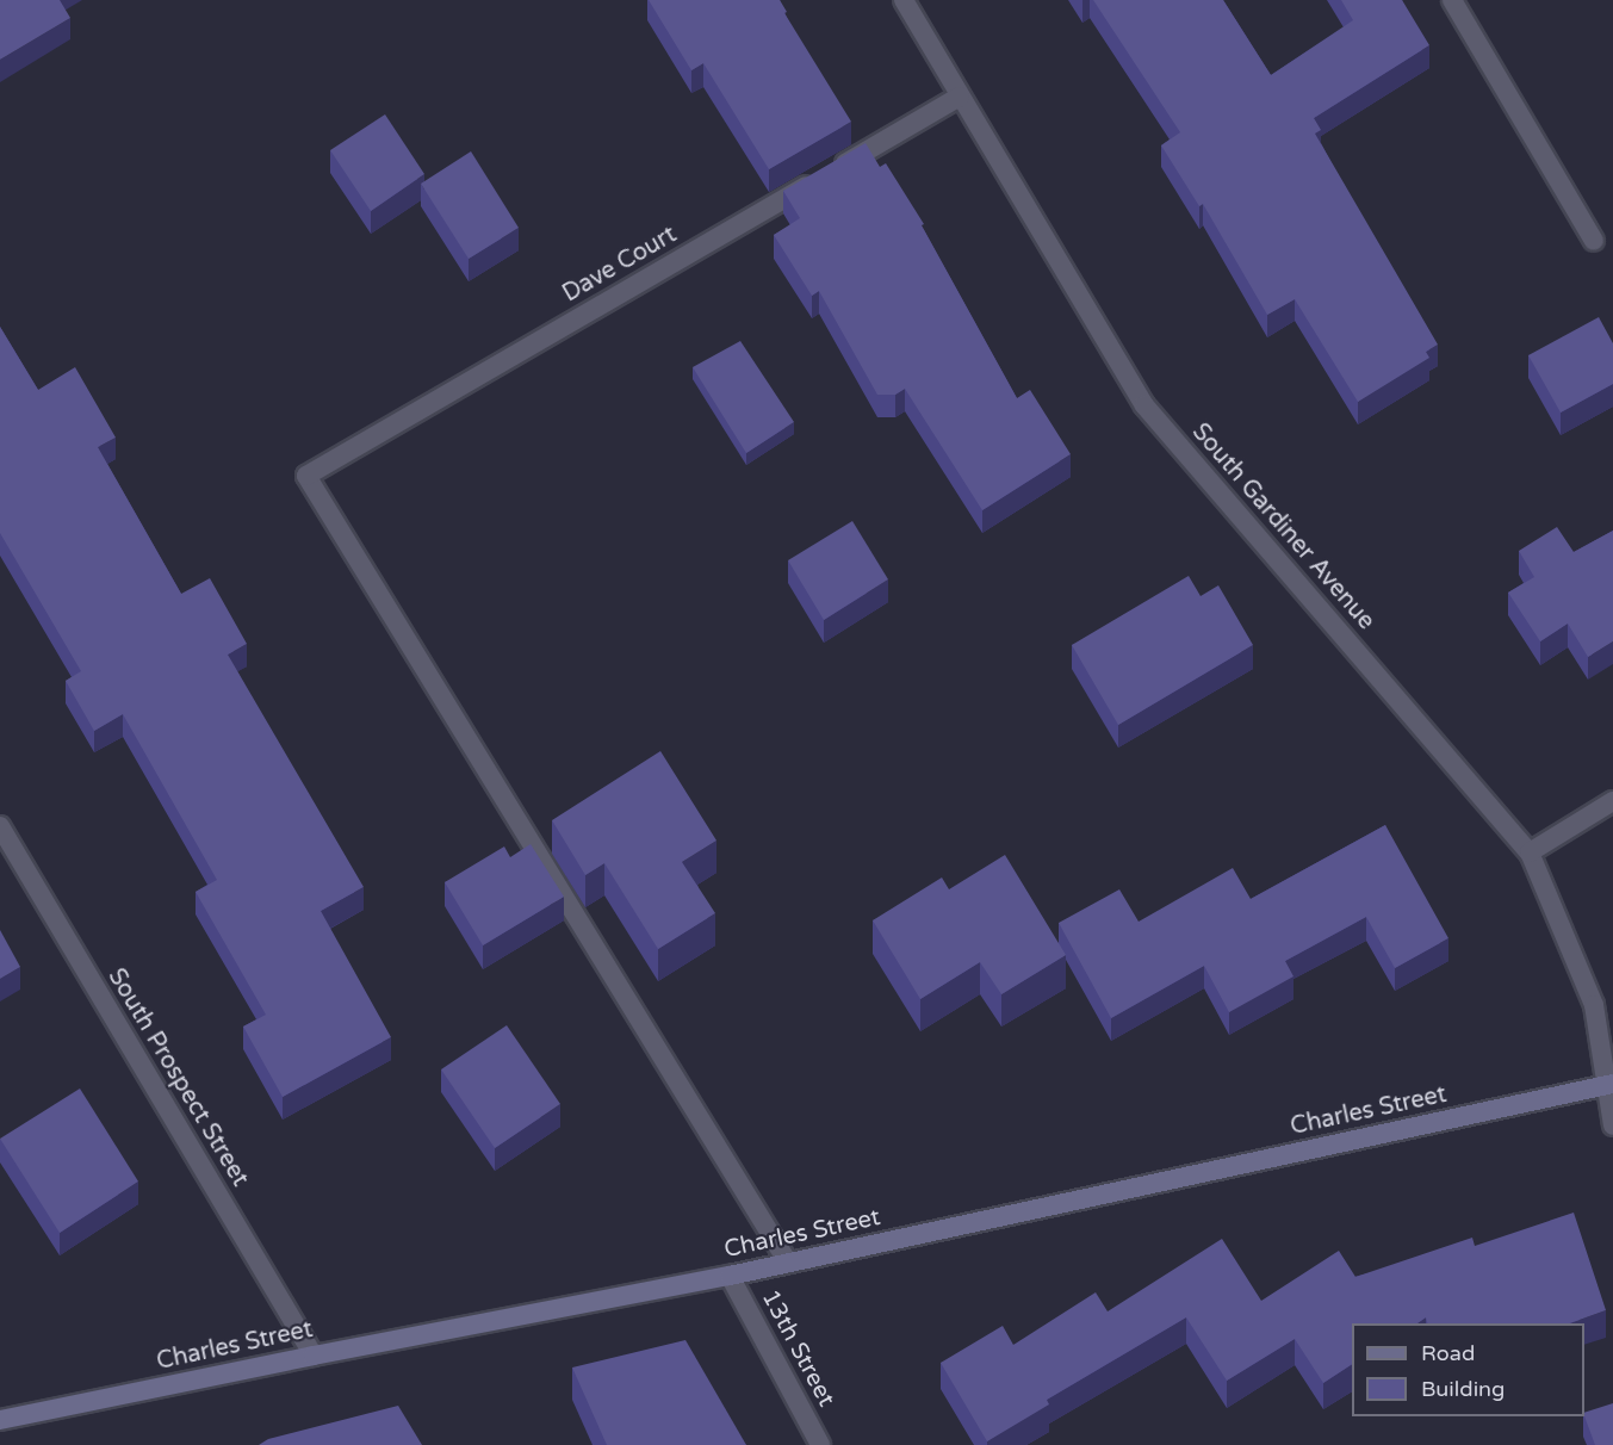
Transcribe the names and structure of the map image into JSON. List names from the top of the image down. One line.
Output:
{"streets":{"main road":["Charles Street"],"street":["Dave Court","South Gardiner Avenue","South Prospect Street","13th Street"]},"crossings":[["Dave Court","South Gardiner Avenue"],["Dave Court","Charles Street"],["South Gardiner Avenue","Charles Street"],["South Prospect Street","Charles Street"],["Charles Street","13th Street"]],"legend":["Road","Building"]}
